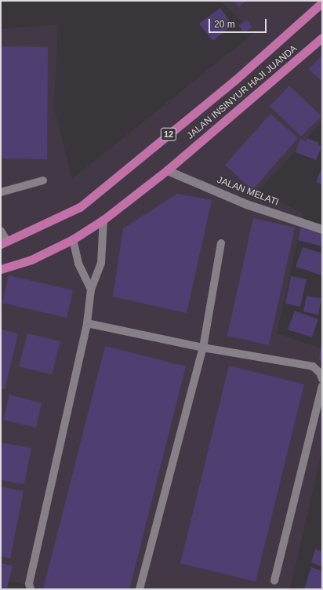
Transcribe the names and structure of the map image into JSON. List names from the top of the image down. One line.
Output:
{"streets":{"highway":["JALAN INSINYUR HAJI JUANDA","12"],"street":["JALAN MELATI"]},"crossings":[["JALAN INSINYUR HAJI JUANDA","JALAN MELATI"]],"scale_bar":"20 m"}
